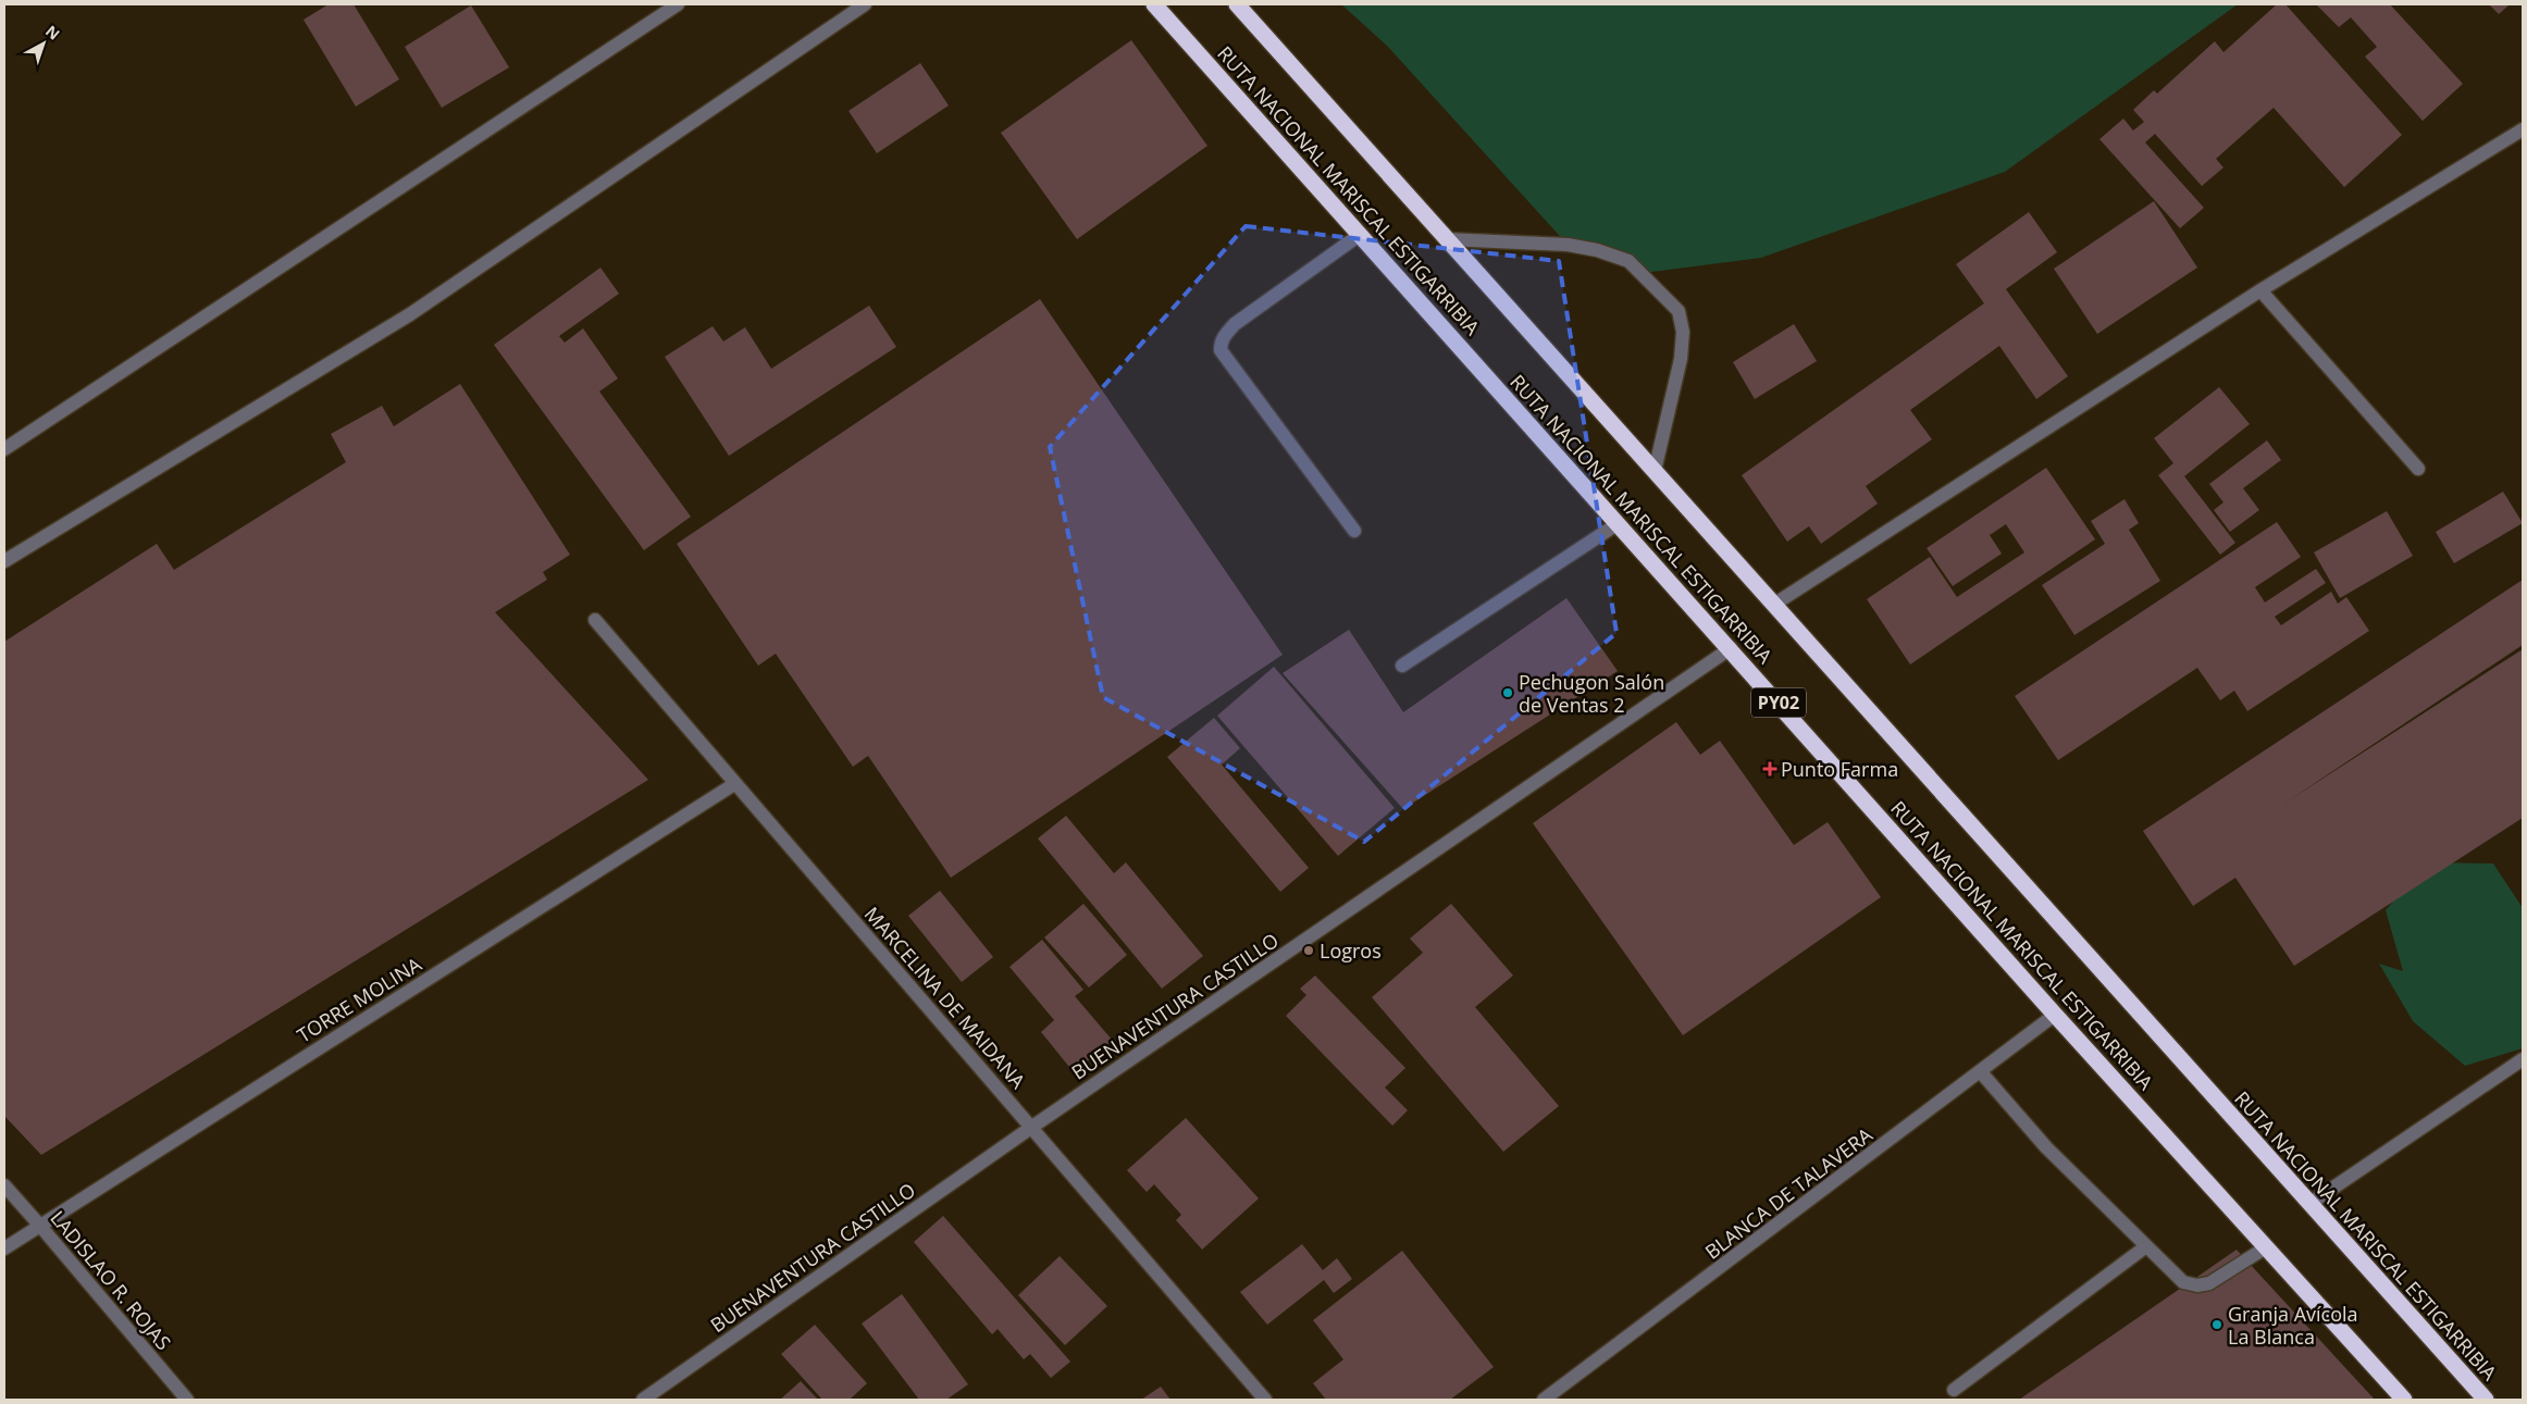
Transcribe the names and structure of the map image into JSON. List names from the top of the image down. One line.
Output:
{"streets":{"highway":["RUTA NACIONAL MARISCAL ESTIGARRIBIA","PY02"],"street":["MARCELINA DE MAIDANA","TORRE MOLINA","BUENAVENTURA CASTILLO","BLANCA DE TALAVERA","LADISLAO R. ROJAS"]},"crossings":[["RUTA NACIONAL MARISCAL ESTIGARRIBIA","BUENAVENTURA CASTILLO"],["RUTA NACIONAL MARISCAL ESTIGARRIBIA","BLANCA DE TALAVERA"],["MARCELINA DE MAIDANA","TORRE MOLINA"],["MARCELINA DE MAIDANA","BUENAVENTURA CASTILLO"],["TORRE MOLINA","LADISLAO R. ROJAS"]],"places":{"other":["Pechugon Salón de Ventas 2","Logros","Granja Avícola La Blanca"],"health":["Punto Farma"]},"north":"top right"}
